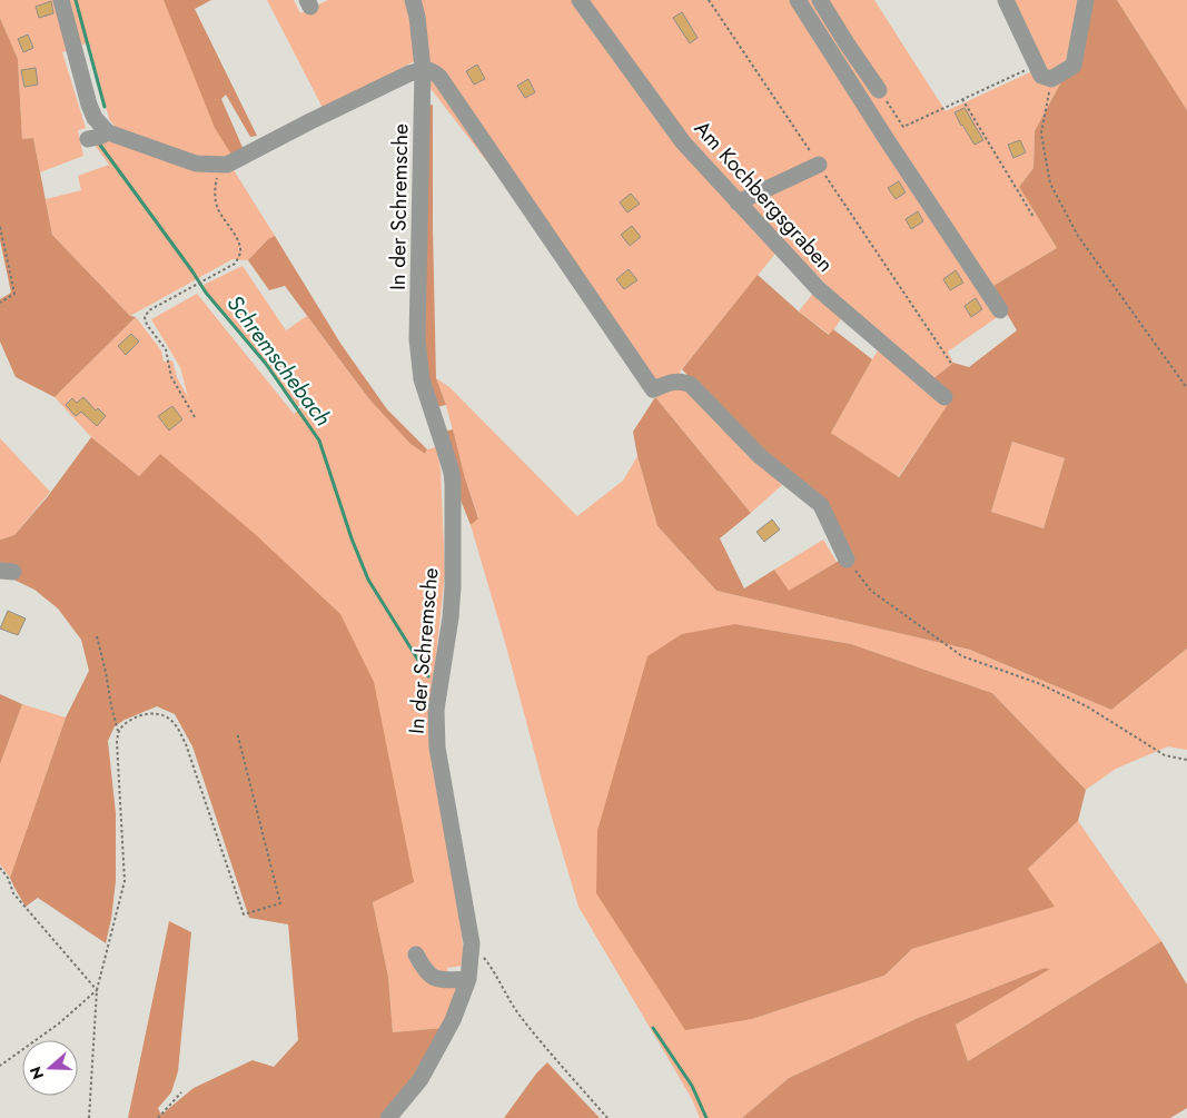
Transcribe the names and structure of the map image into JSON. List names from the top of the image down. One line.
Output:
{"streets":{"street":["Am Kochbergsgraben","In der Schremsche"]},"water":["Schremschebach"],"north":"left"}
